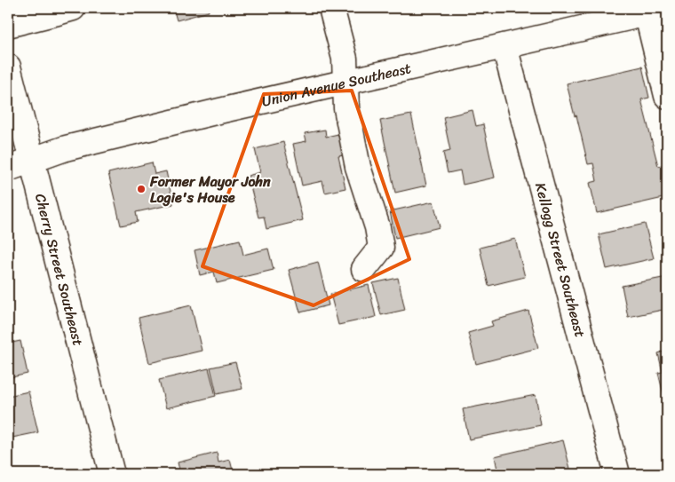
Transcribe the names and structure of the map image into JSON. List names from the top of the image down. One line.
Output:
{"streets":{"street":["Union Avenue Southeast","Kellogg Street Southeast","Cherry Street Southeast"]},"crossings":[["Union Avenue Southeast","Kellogg Street Southeast"],["Union Avenue Southeast","Cherry Street Southeast"]],"places":["Former Mayor John Logie's House"]}
